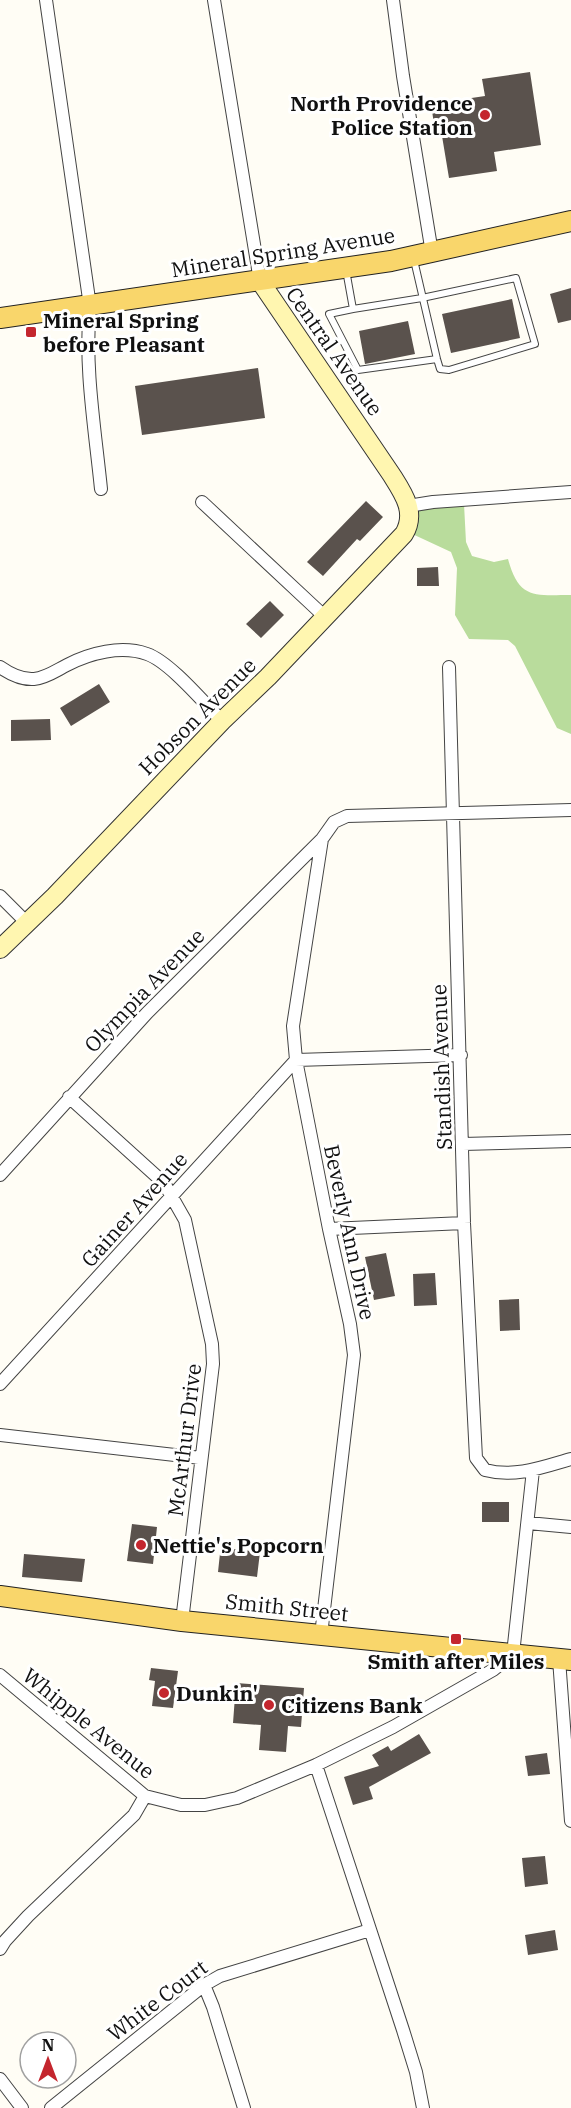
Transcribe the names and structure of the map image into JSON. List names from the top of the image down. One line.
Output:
{"streets":{"main road":["Mineral Spring Avenue","Smith Street"],"street":["Central Avenue","Hobson Avenue","Olympia Avenue","Standish Avenue","Gainer Avenue","Beverly Ann Drive","McArthur Drive","Whipple Avenue","White Court"]},"crossings":[["Mineral Spring Avenue","Central Avenue"],["Central Avenue","Hobson Avenue"],["Olympia Avenue","Standish Avenue"],["Olympia Avenue","Beverly Ann Drive"],["Olympia Avenue","McArthur Drive"],["Gainer Avenue","Beverly Ann Drive"],["Gainer Avenue","McArthur Drive"],["Beverly Ann Drive","Smith Street"],["McArthur Drive","Smith Street"],["Smith Street","Whipple Avenue"]],"places":{"other":["North Providence Police Station","Nettie's Popcorn","Dunkin'","Citizens Bank"],"transit":["Mineral Spring before Pleasant","Smith after Miles"]},"north":"top"}
